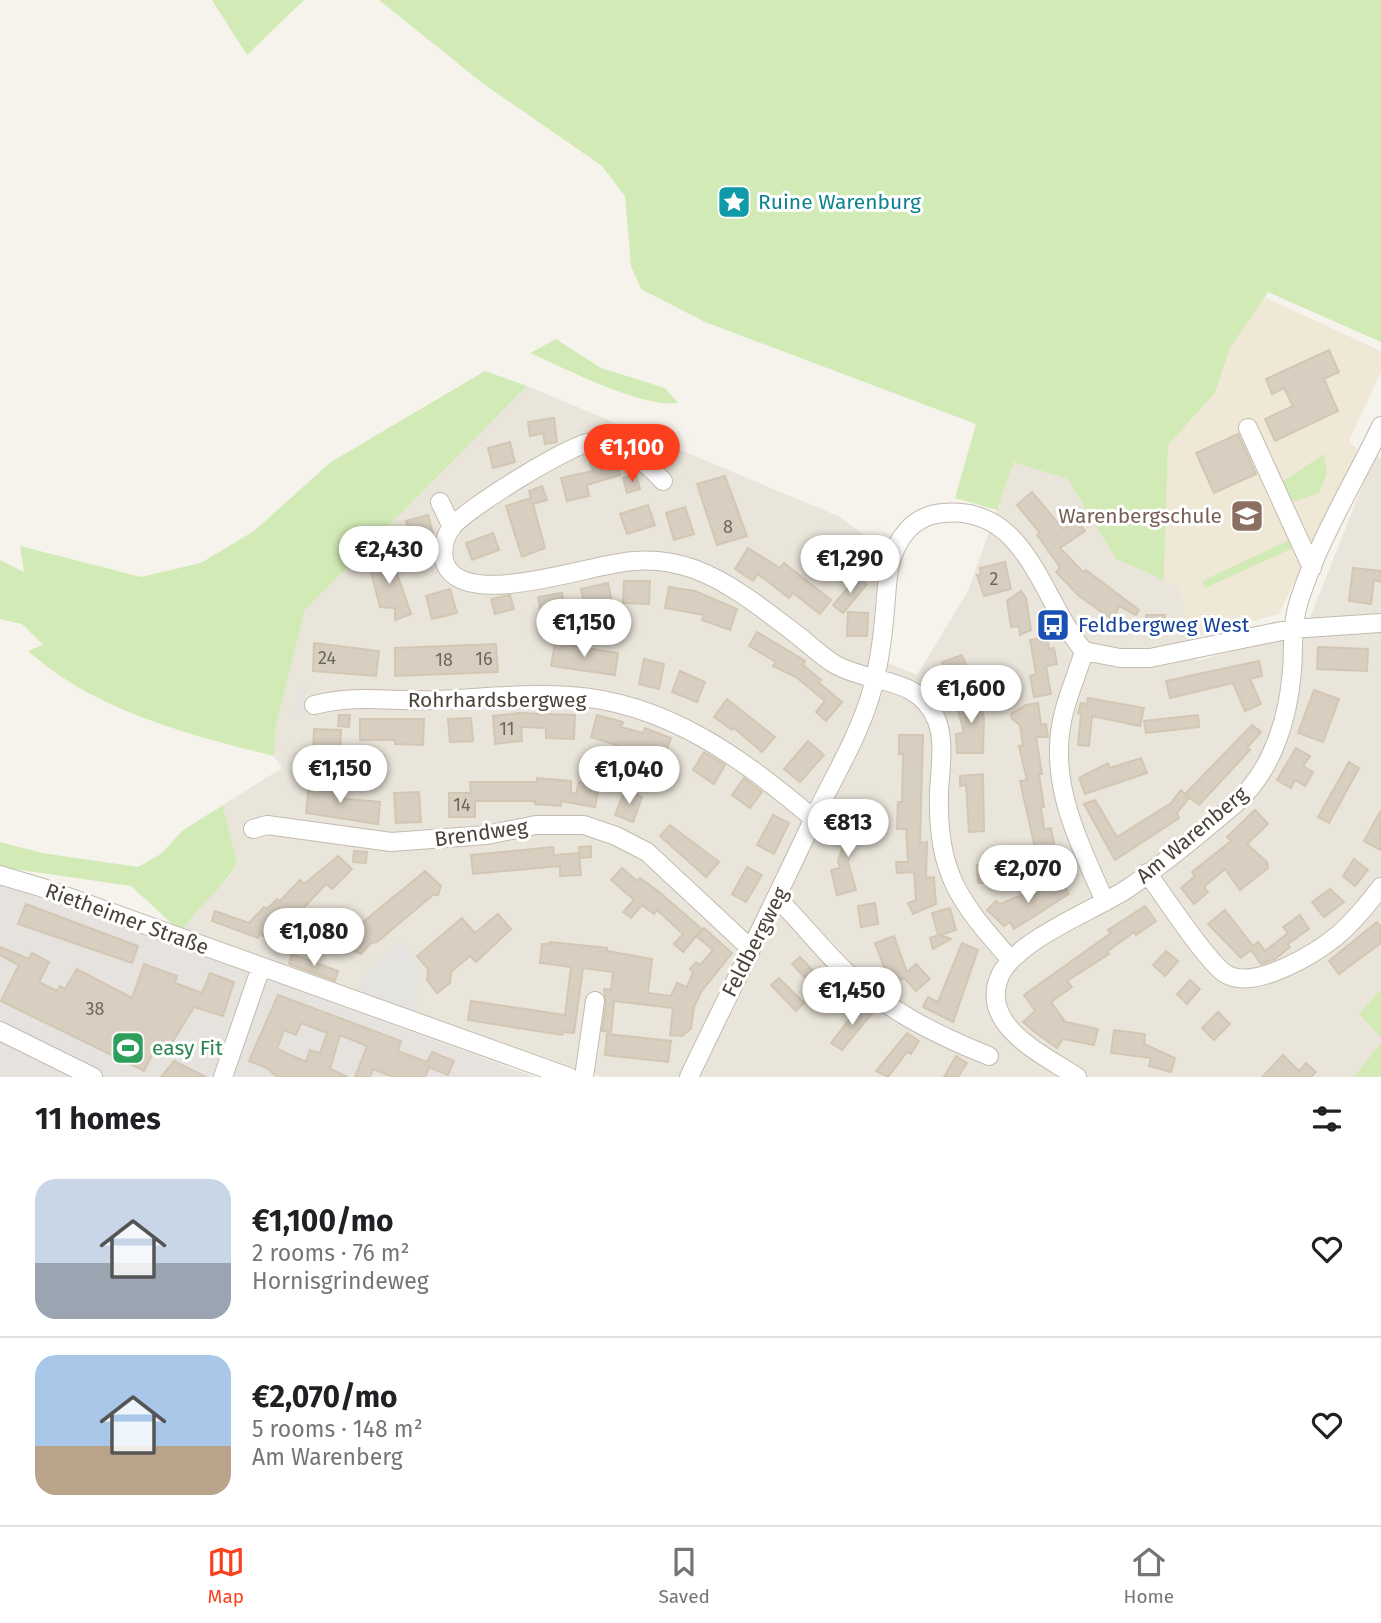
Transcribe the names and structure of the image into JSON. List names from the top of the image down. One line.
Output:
{"streets":{"street":["Rohrhardsbergweg","Brendweg","Am Warenberg","Rietheimer Straße","Feldbergweg"]},"crossings":[["Rohrhardsbergweg","Feldbergweg"],["Brendweg","Feldbergweg"]],"places":{"place":["Ruine Warenburg"],"school or university":["Warenbergschule"],"bus stop":["Feldbergweg West"],"sports":["easy Fit"]},"house_numbers":["8","2","24","16","18","11","14","38"],"page":{"price":["€1,100","€2,430","€1,290","€1,150","€1,600","€1,150","€1,040","€813","€2,070","€1,080","€1,450"],"heading":"11 homes","list":[{"name":"€1,100/mo","note":"2 rooms · 76 m² · Hornisgrindeweg"},{"name":"€2,070/mo","note":"5 rooms · 148 m² · Am Warenberg"}],"tabs":["Map","Saved","Home"]}}
